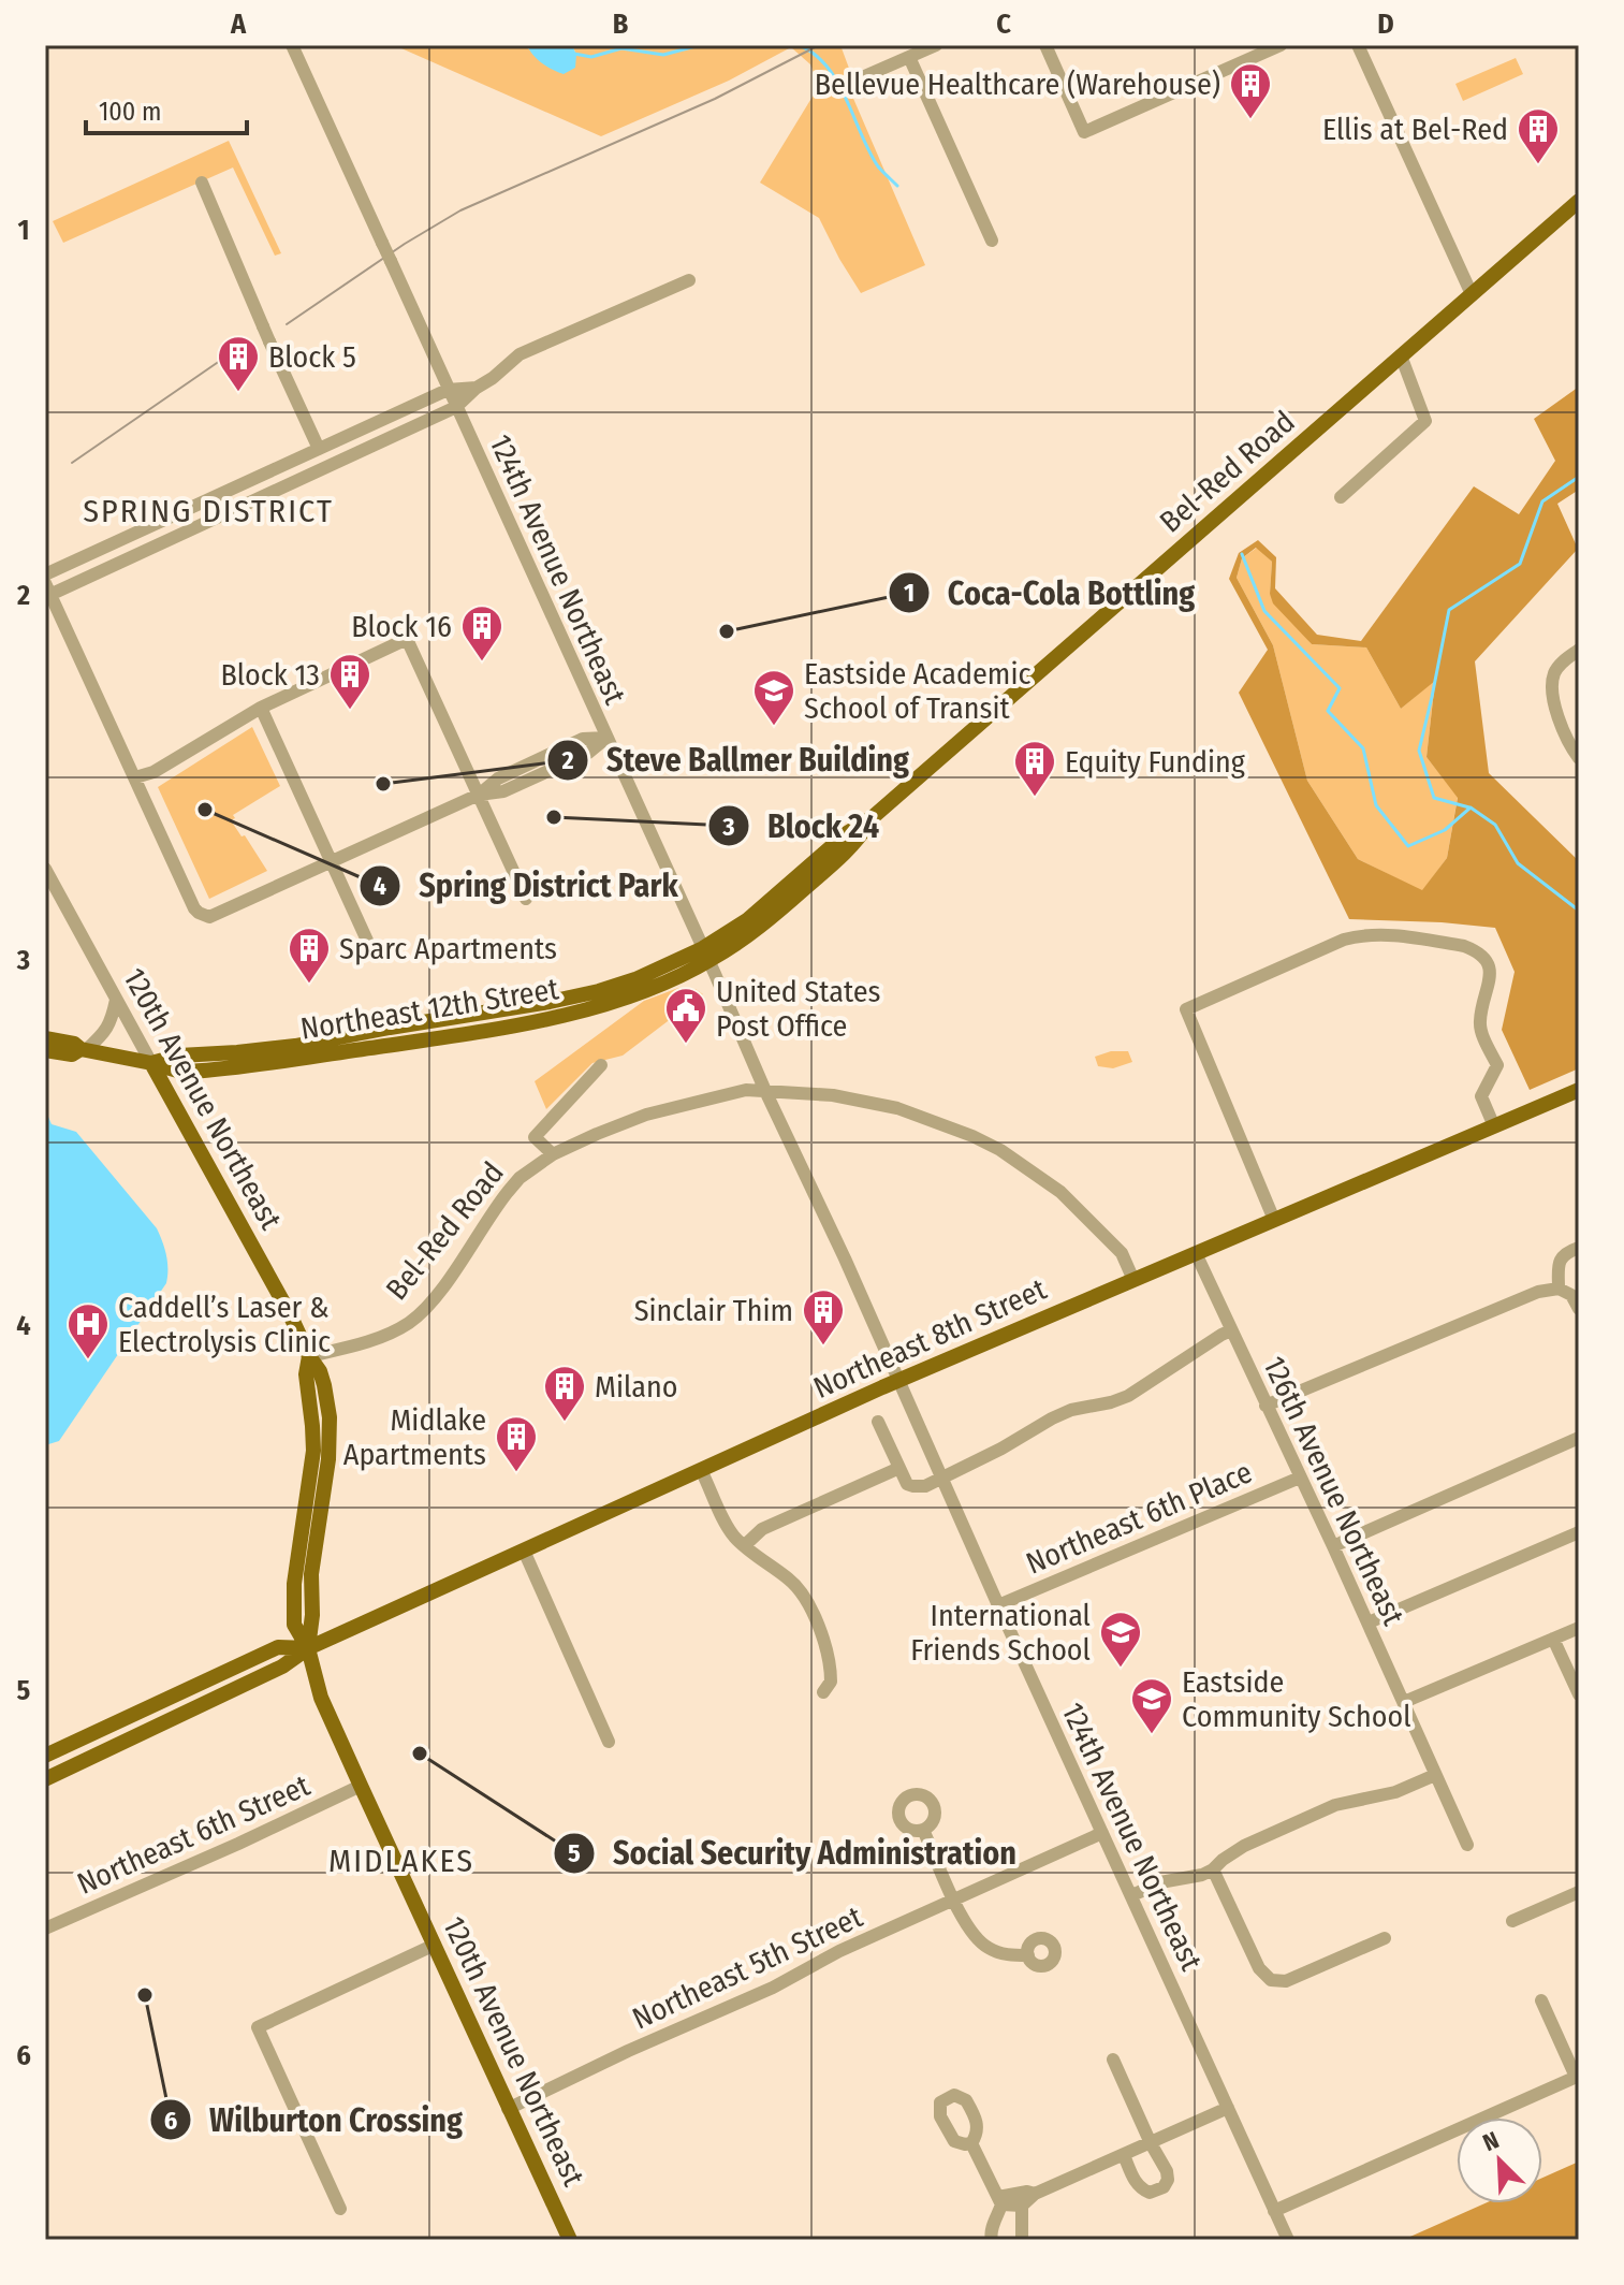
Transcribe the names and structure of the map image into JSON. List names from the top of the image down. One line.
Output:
{"streets":{"main road":["Bel-Red Road","Northeast 12th Street","120th Avenue Northeast","Northeast 8th Street"],"street":["124th Avenue Northeast","126th Avenue Northeast","Northeast 6th Place","Northeast 6th Street","Northeast 5th Street"]},"crossings":[["Bel-Red Road","124th Avenue Northeast"],["Bel-Red Road","Northeast 12th Street"],["Bel-Red Road","120th Avenue Northeast"],["Bel-Red Road","Northeast 8th Street"],["124th Avenue Northeast","Northeast 12th Street"],["124th Avenue Northeast","Northeast 8th Street"],["124th Avenue Northeast","Northeast 6th Place"],["124th Avenue Northeast","Northeast 5th Street"],["Northeast 12th Street","120th Avenue Northeast"],["120th Avenue Northeast","Northeast 8th Street"],["120th Avenue Northeast","Northeast 6th Street"],["120th Avenue Northeast","Northeast 5th Street"],["Northeast 8th Street","126th Avenue Northeast"],["126th Avenue Northeast","Northeast 6th Place"]],"districts":["SPRING DISTRICT","MIDLAKES"],"places":{"building":["Bellevue Healthcare (Warehouse)","Ellis at Bel-Red","Block 5","Block 16","Block 13","Equity Funding","Sparc Apartments","Sinclair Thim","Milano","Midlake Apartments"],"other":["Coca-Cola Bottling","Steve Ballmer Building","Spring District Park","Block 24","Social Security Administration","Wilburton Crossing"],"school or university":["Eastside Academic School of Transit","International Friends School","Eastside Community School"],"public building":["United States Post Office"],"hospital":["Caddell’s Laser & Electrolysis Clinic"]},"scale_bar":"100 m","north":"top left","grid":{"columns":["A","B","C","D"],"rows":["1","2","3","4","5","6"]}}
